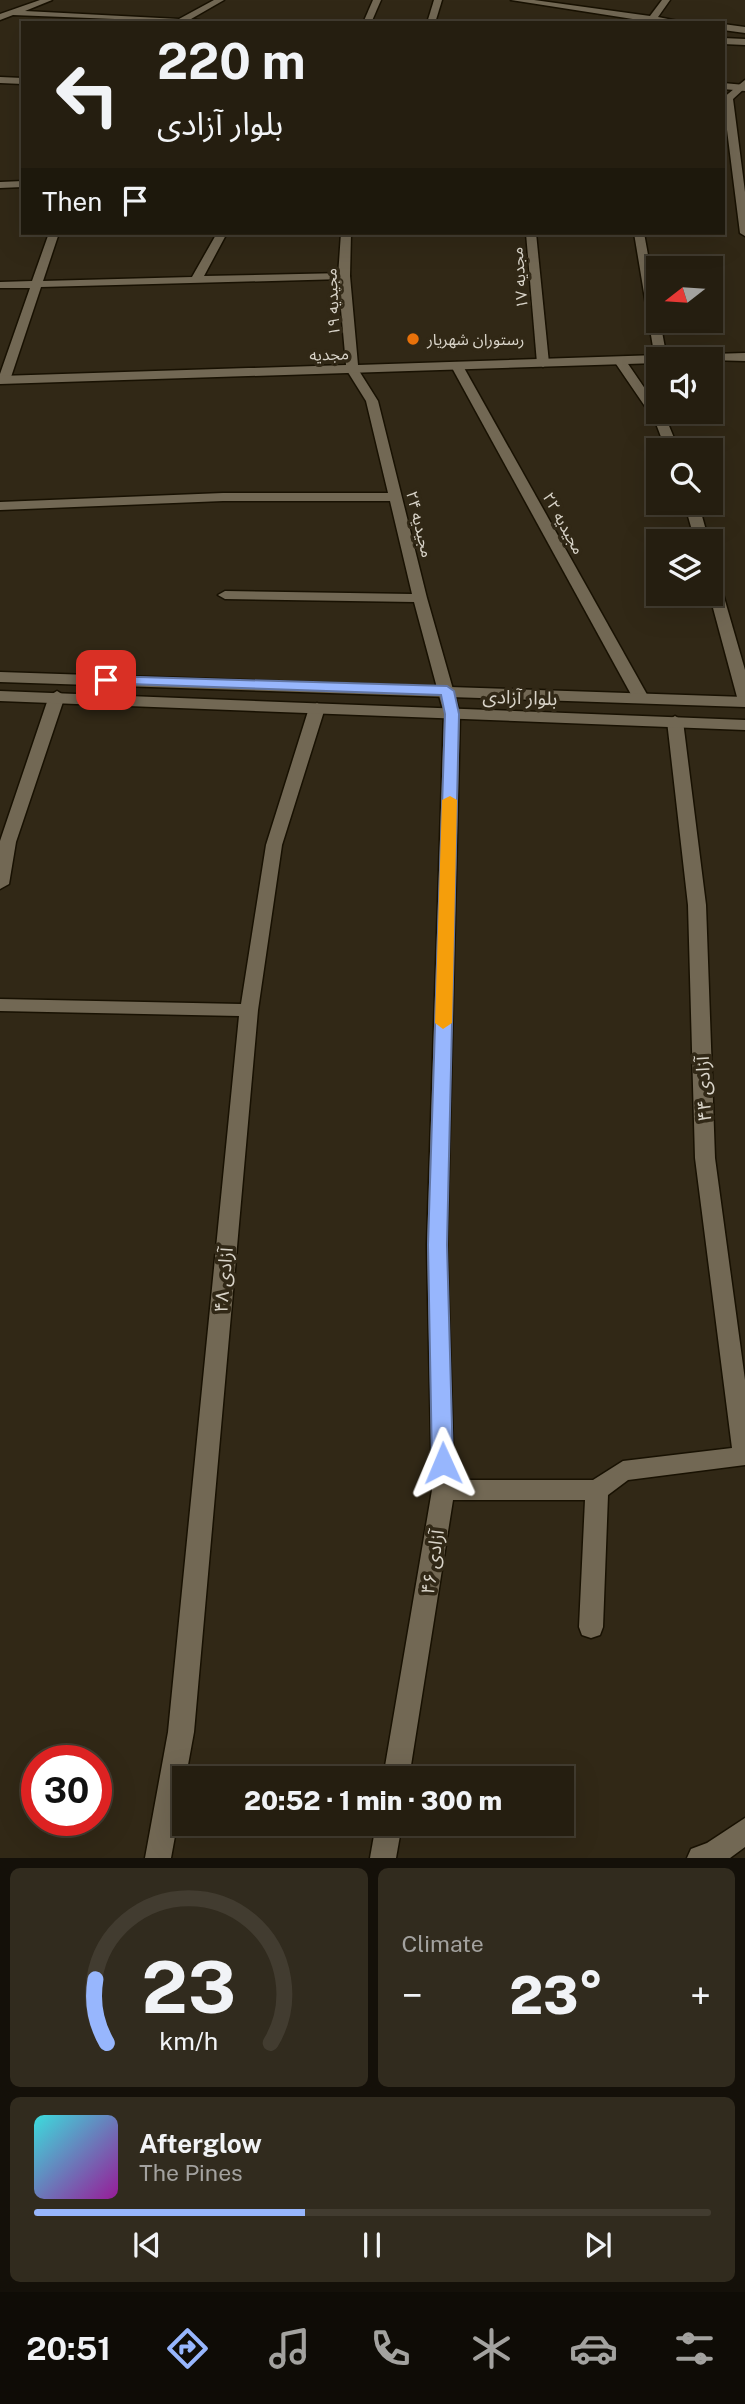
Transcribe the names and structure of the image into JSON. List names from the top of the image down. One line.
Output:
{"streets":{"street":["مجدیه ۱۷","مجیدیه ۱۹","مجدیه","مجیدیه ۲۲","مجیدیه ۲۴","بلوار آزادی","آزادی ۴۴","آزادی ۴۸","آزادی ۴۶"]},"crossings":[["مجدیه ۱۷","مجدیه"],["مجیدیه ۱۹","مجدیه"],["مجیدیه ۱۹","مجیدیه ۲۴"],["مجدیه","مجیدیه ۲۲"],["مجدیه","مجیدیه ۲۴"],["مجیدیه ۲۲","بلوار آزادی"],["مجیدیه ۲۴","بلوار آزادی"],["مجیدیه ۲۴","آزادی ۴۶"],["بلوار آزادی","آزادی ۴۴"],["بلوار آزادی","آزادی ۴۸"],["بلوار آزادی","آزادی ۴۶"]],"places":["رستوران شهریار"],"north":"left","page":{"turn":["220 m","بلوار آزادی"],"then":"Then","limit":"30","trip":"20:52 · 1 min · 300 m","tile":"Climate","heat":["−","23°","+"],"song":["Afterglow","The Pines"],"tabs":"20:51","gauge":["23","km/h"]}}
